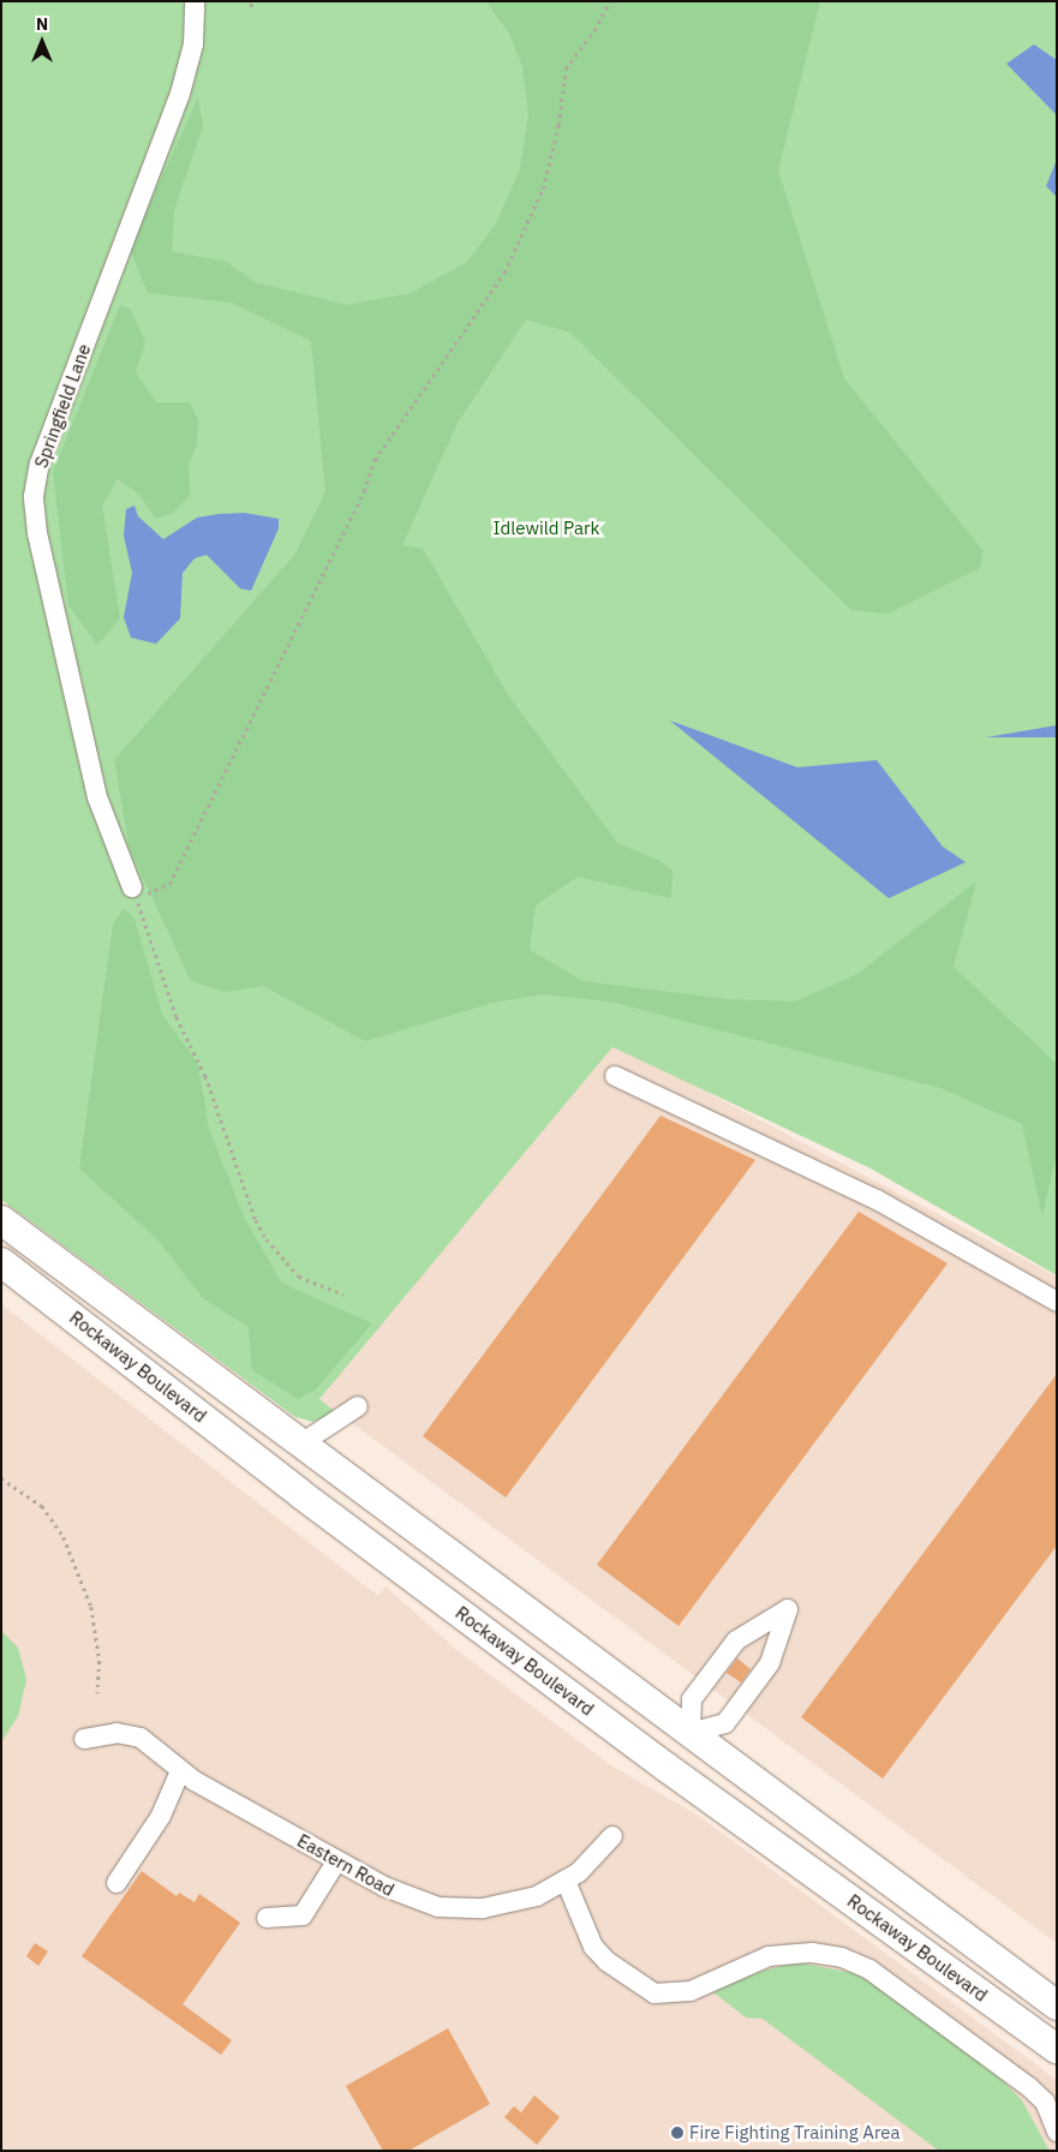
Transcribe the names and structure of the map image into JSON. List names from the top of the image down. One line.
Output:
{"streets":{"highway":["Rockaway Boulevard"],"street":["Springfield Lane","Eastern Road"]},"parks":["Idlewild Park"],"places":["Fire Fighting Training Area"],"north":"top"}
